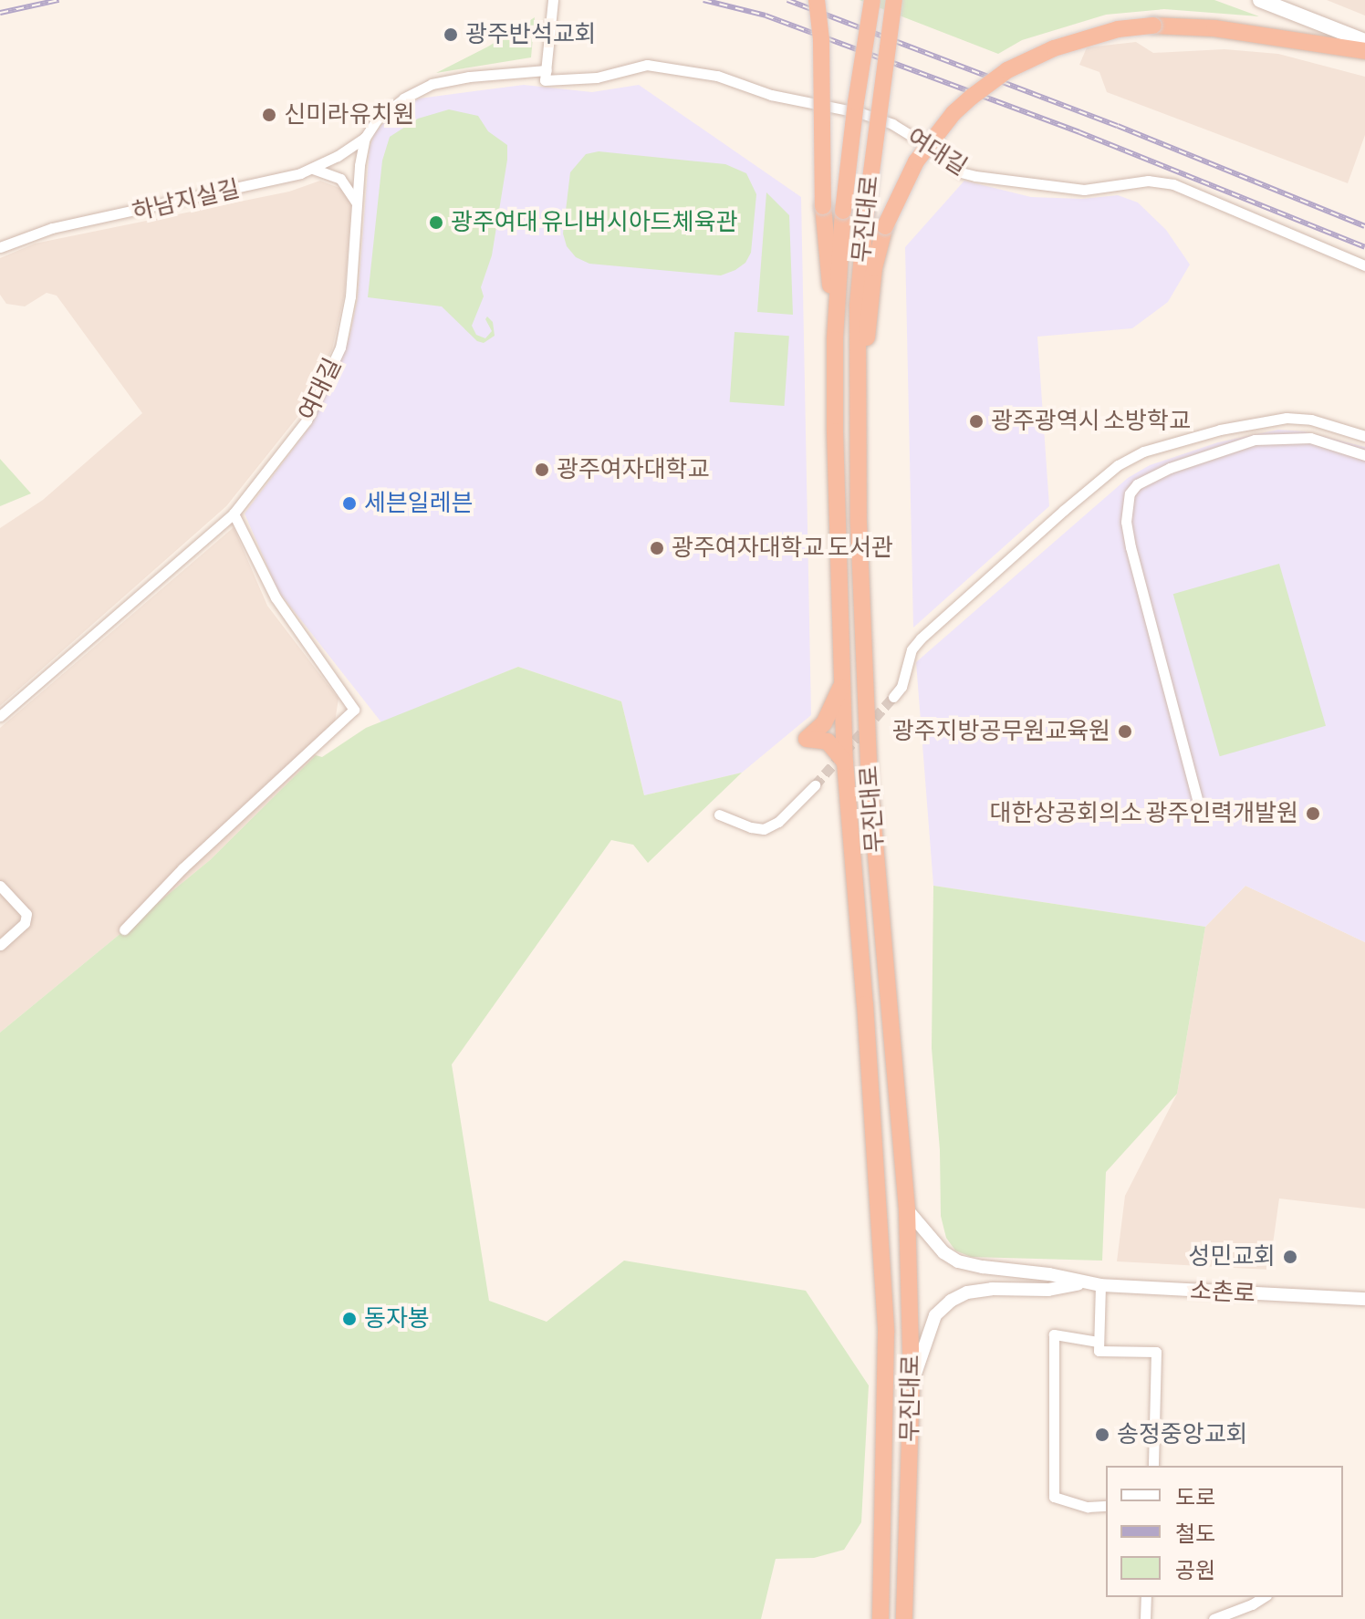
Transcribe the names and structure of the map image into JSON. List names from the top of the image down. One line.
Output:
{"streets":{"highway":["무진대로"],"street":["여대길","하남지실길","소촌로"]},"crossings":[["여대길","하남지실길"]],"places":["광주반석교회","신미라유치원","광주여대 유니버시아드체육관","광주광역시 소방학교","광주여자대학교","세븐일레븐","광주여자대학교 도서관","광주지방공무원교육원","대한상공회의소 광주인력개발원","성민교회","동자봉","송정중앙교회"],"legend":["도로","철도","공원"]}
